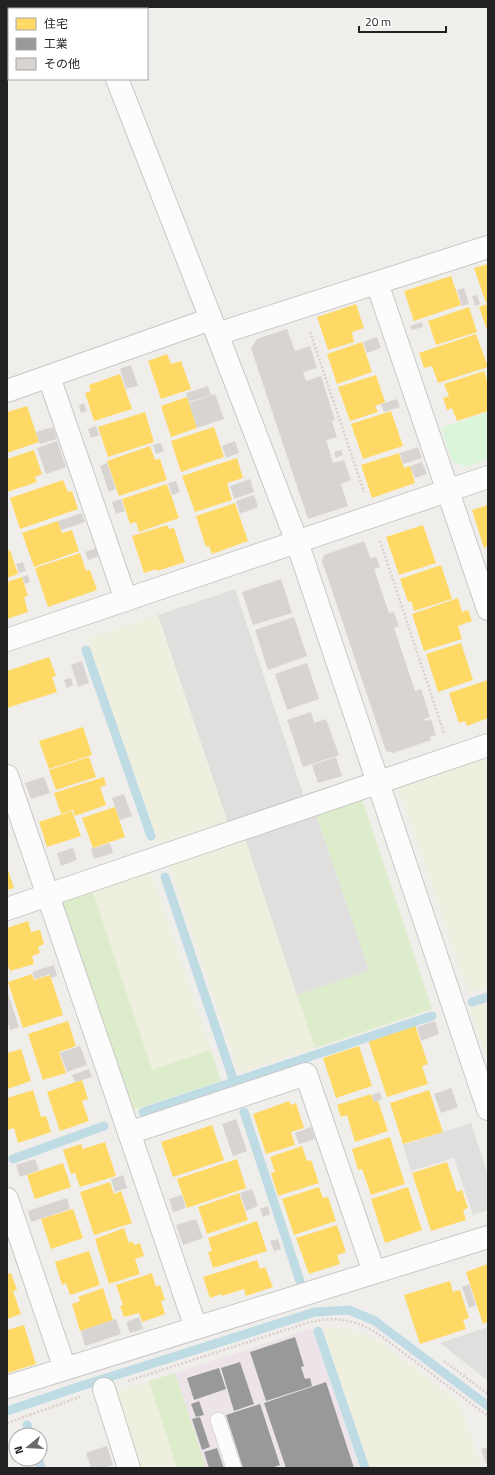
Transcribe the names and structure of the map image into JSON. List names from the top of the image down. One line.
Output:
{"legend":["住宅","工業","その他"],"scale_bar":"20 m","north":"left"}
